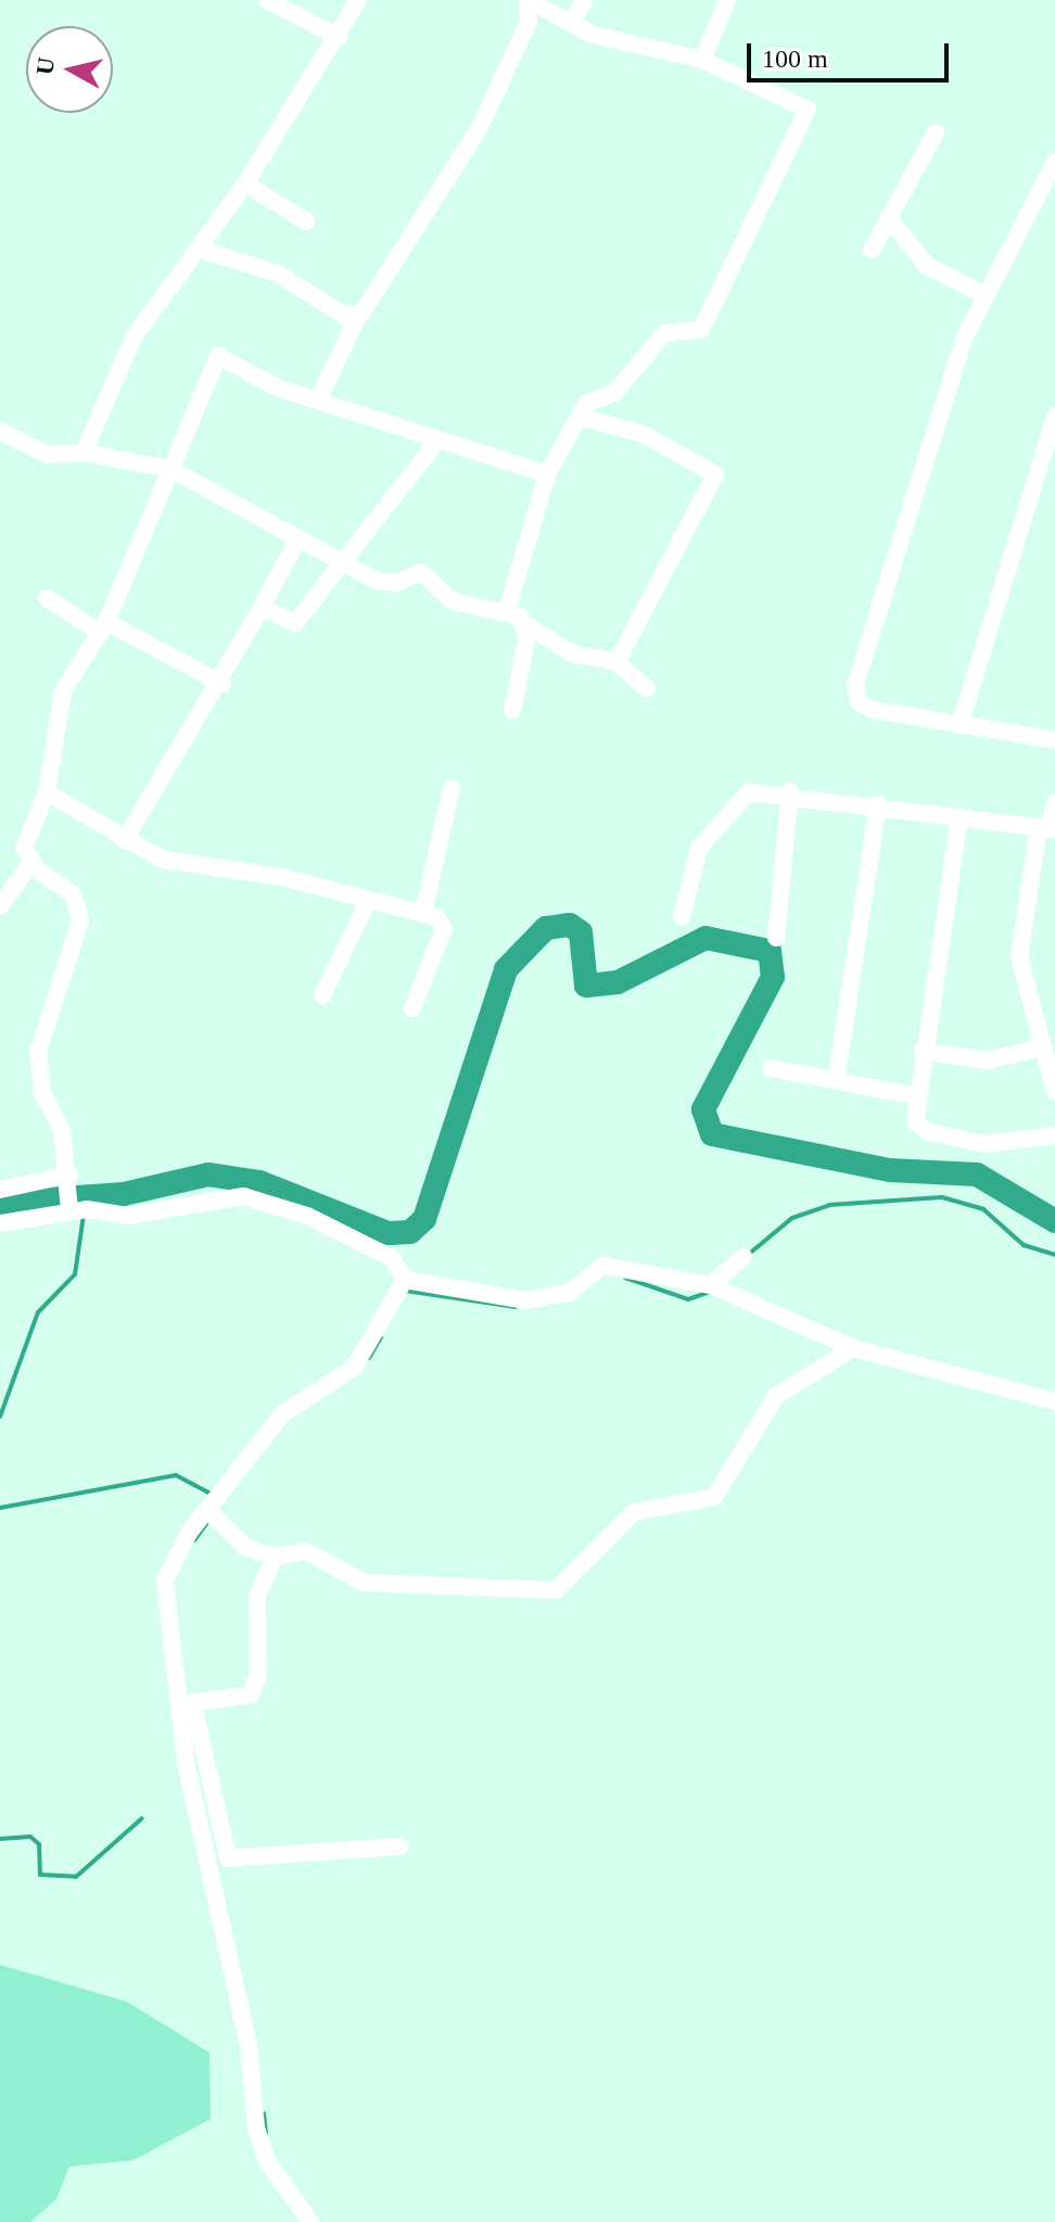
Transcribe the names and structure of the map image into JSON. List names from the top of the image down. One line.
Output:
{"scale_bar":"100 m","north":"left"}
